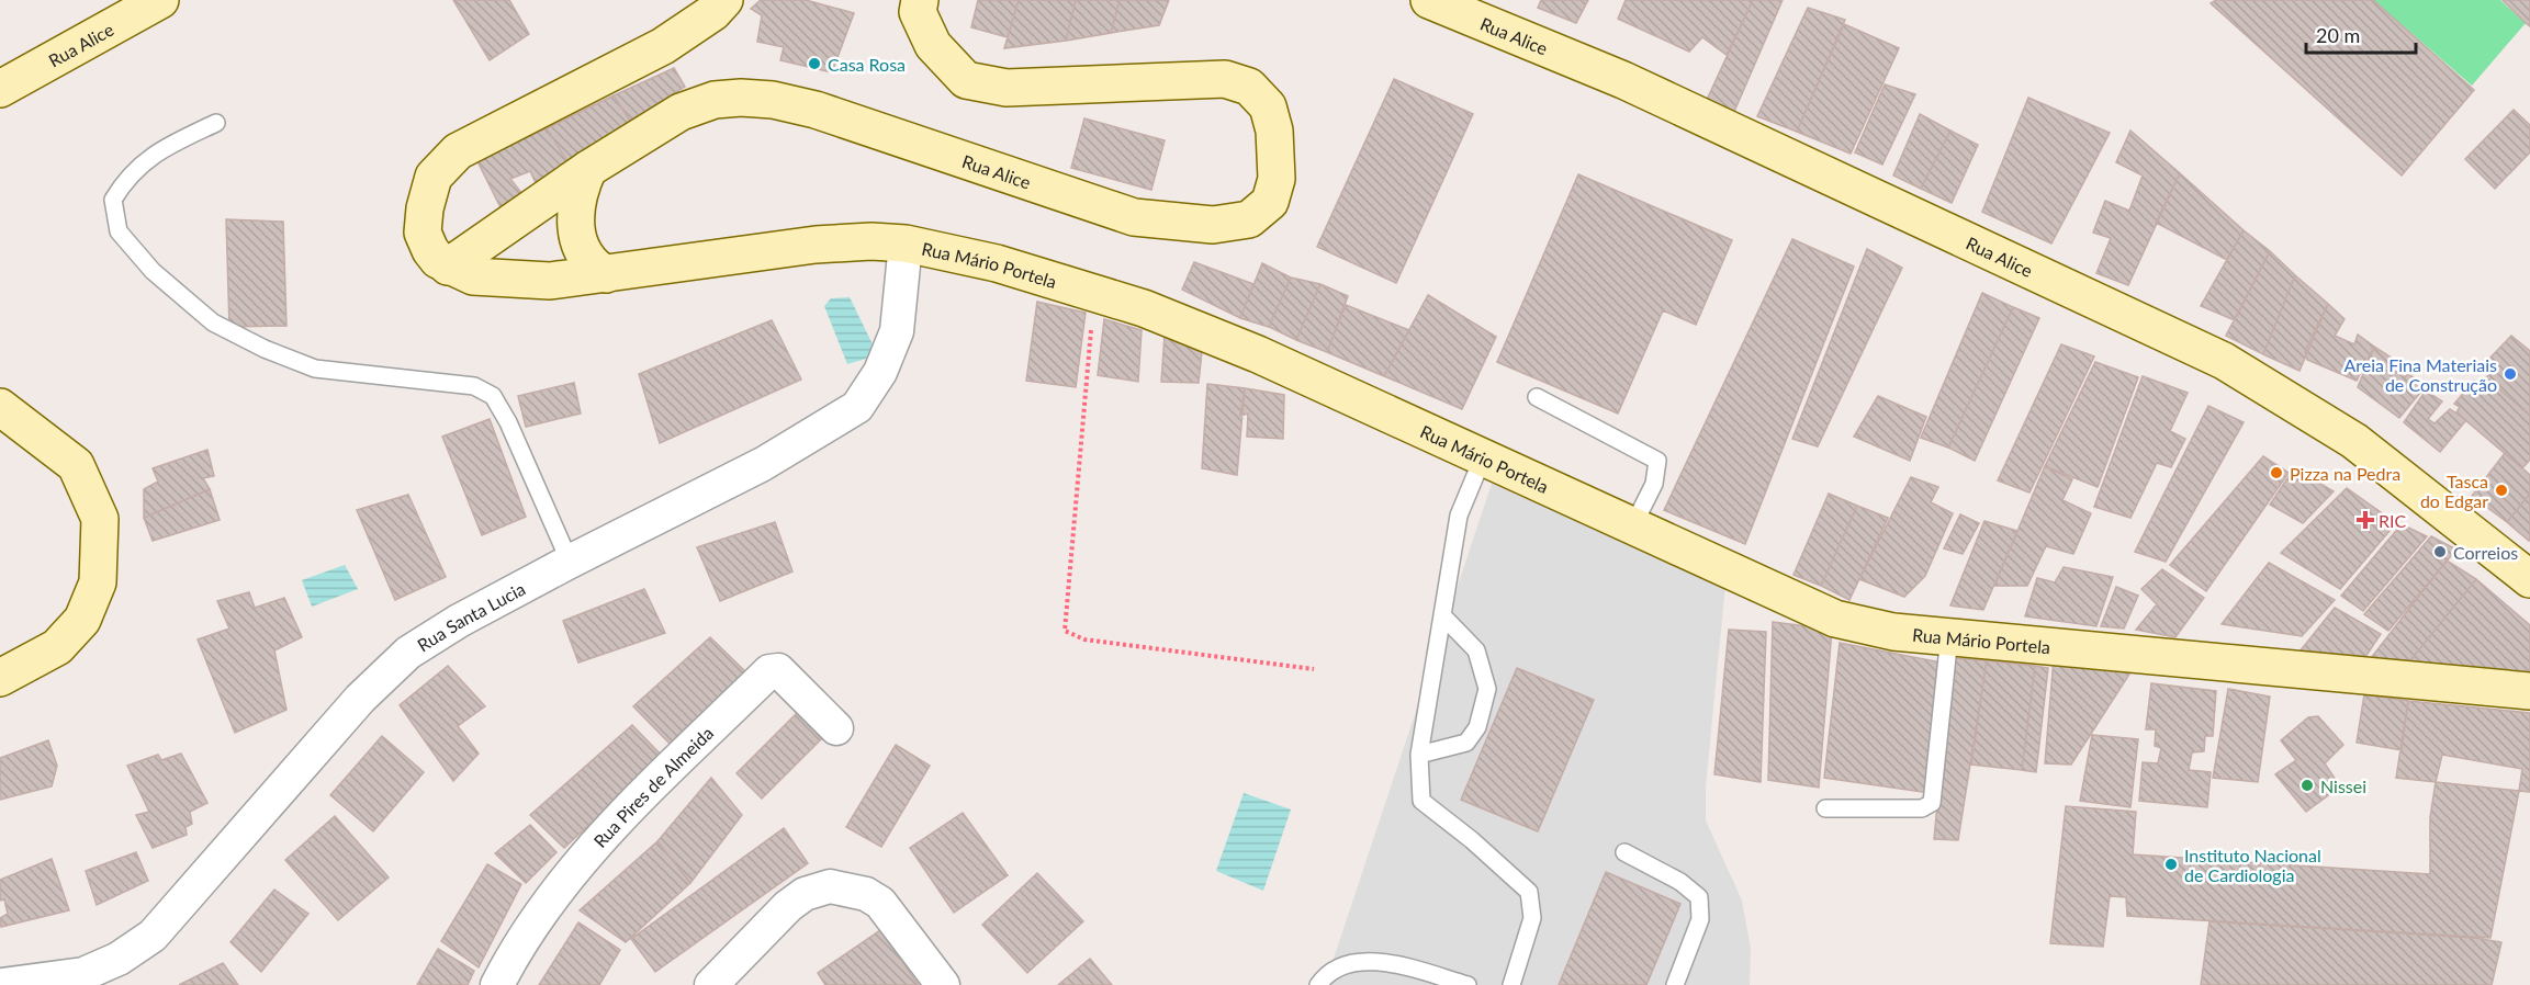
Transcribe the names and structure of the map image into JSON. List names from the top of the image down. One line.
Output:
{"streets":{"street":["Rua Alice","Rua Mário Portela","Rua Santa Lucia","Rua Pires de Almeida"]},"crossings":[["Rua Alice","Rua Mário Portela"],["Rua Mário Portela","Rua Santa Lucia"]],"places":{"other":["Casa Rosa","Areia Fina Materiais de Construção","Pizza na Pedra","Tasca do Edgar","Correios","Nissei","Instituto Nacional de Cardiologia"],"health":["RIC"]},"scale_bar":"20 m"}
